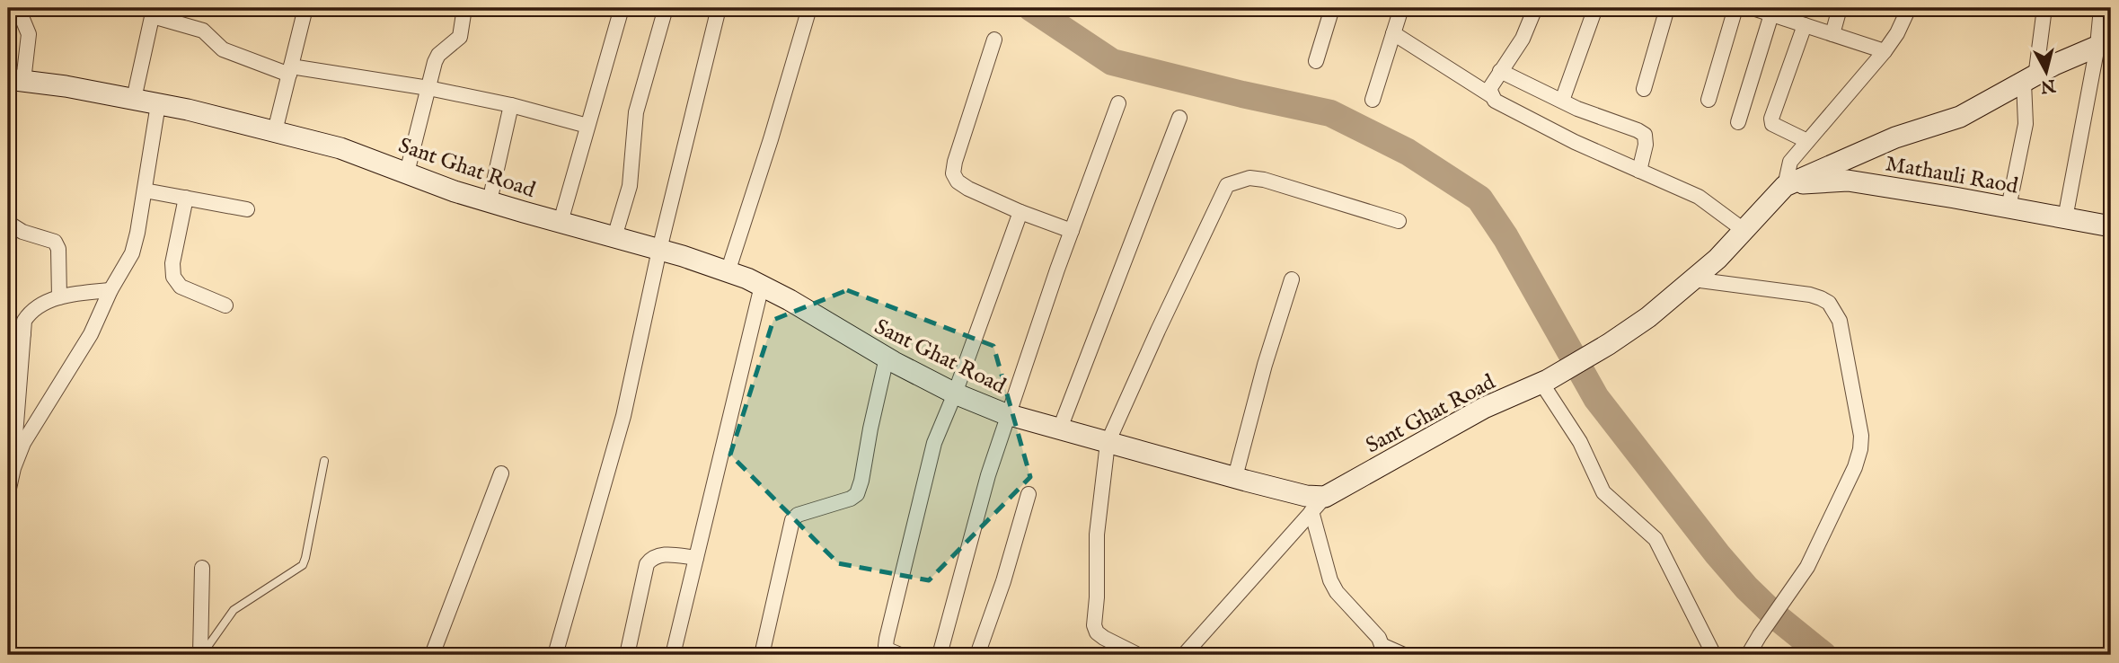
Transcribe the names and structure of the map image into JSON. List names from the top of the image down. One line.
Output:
{"streets":{"street":["Sant Ghat Road","Mathauli Raod"]},"crossings":[["Sant Ghat Road","Mathauli Raod"]],"north":"bottom"}
